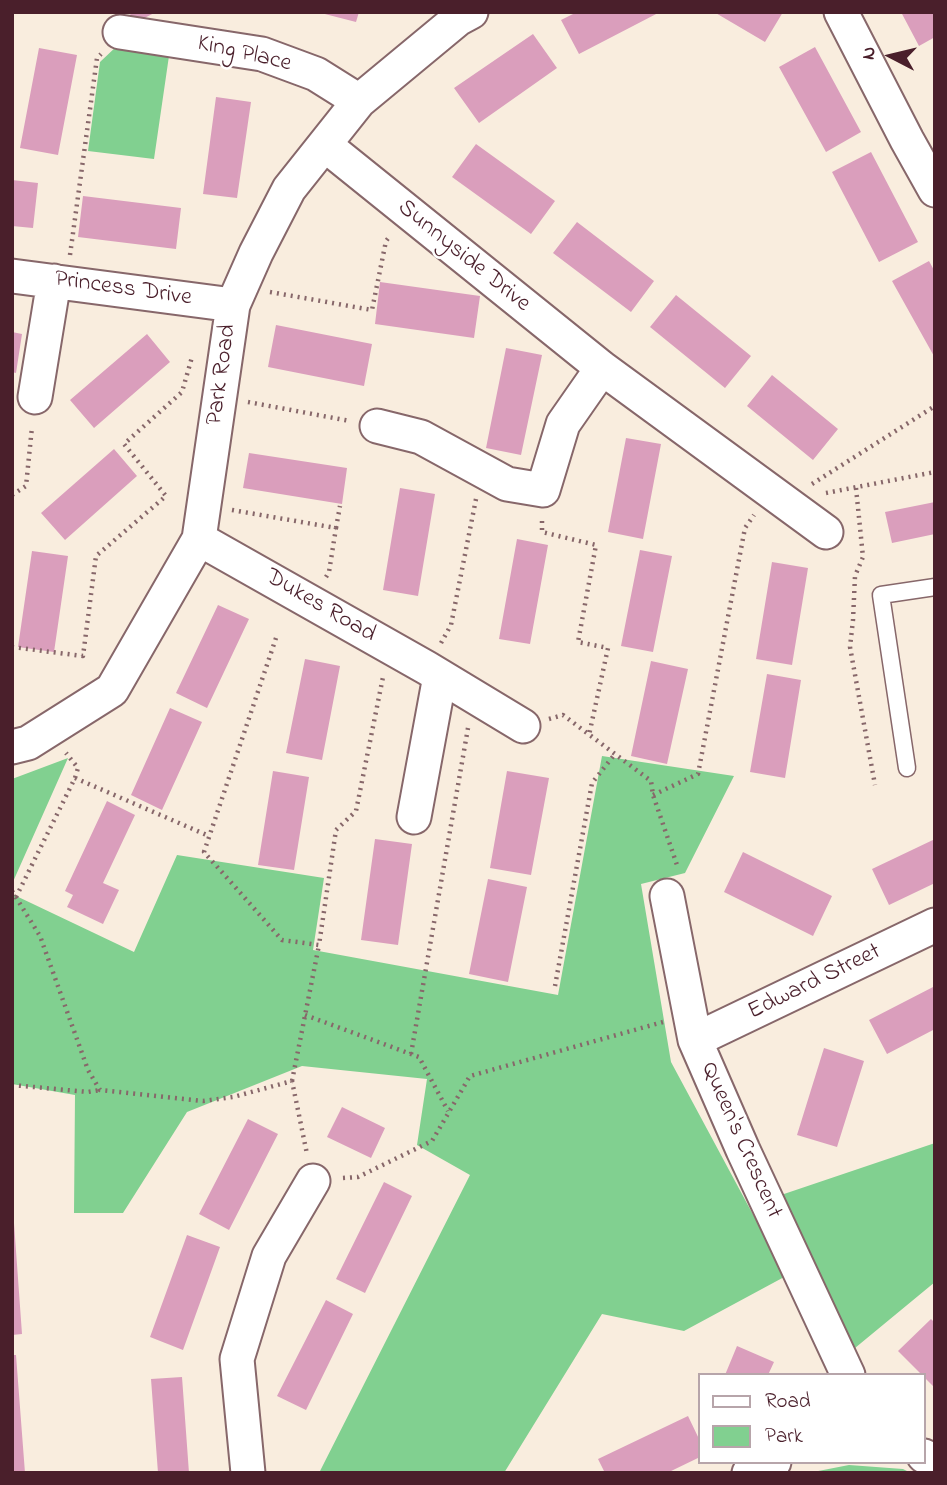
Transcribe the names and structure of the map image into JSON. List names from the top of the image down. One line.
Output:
{"streets":{"street":["King Place","Sunnyside Drive","Princess Drive","Park Road","Dukes Road","Edward Street","Queen's Crescent"]},"crossings":[["King Place","Park Road"],["Sunnyside Drive","Park Road"],["Princess Drive","Park Road"],["Park Road","Dukes Road"],["Edward Street","Queen's Crescent"]],"legend":["Road","Park"],"north":"left"}
